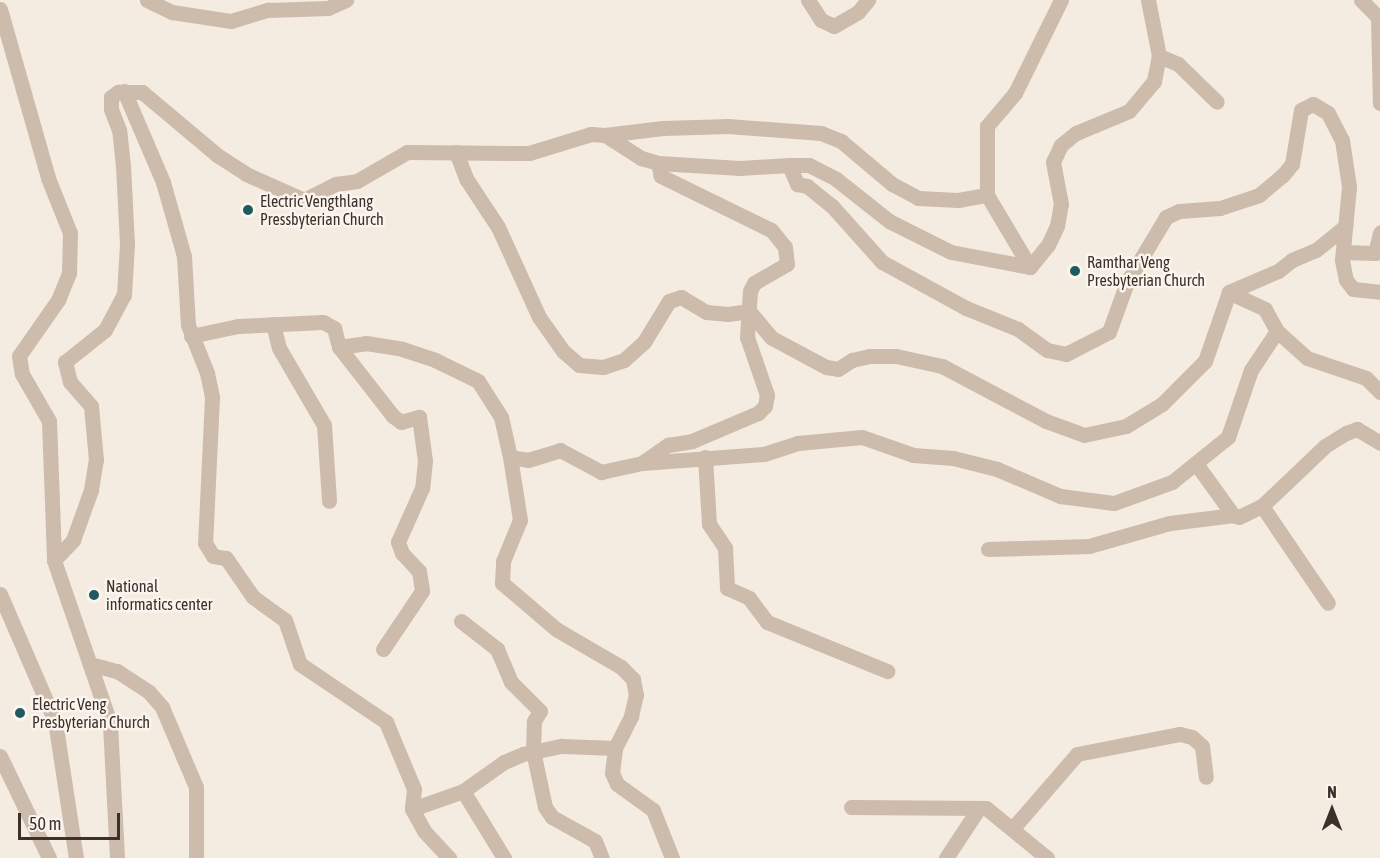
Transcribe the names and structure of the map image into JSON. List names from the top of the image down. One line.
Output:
{"places":["Electric Vengthlang Pressbyterian Church","Ramthar Veng Presbyterian Church","National informatics center","Electric Veng Presbyterian Church"],"scale_bar":"50 m","north":"top"}
